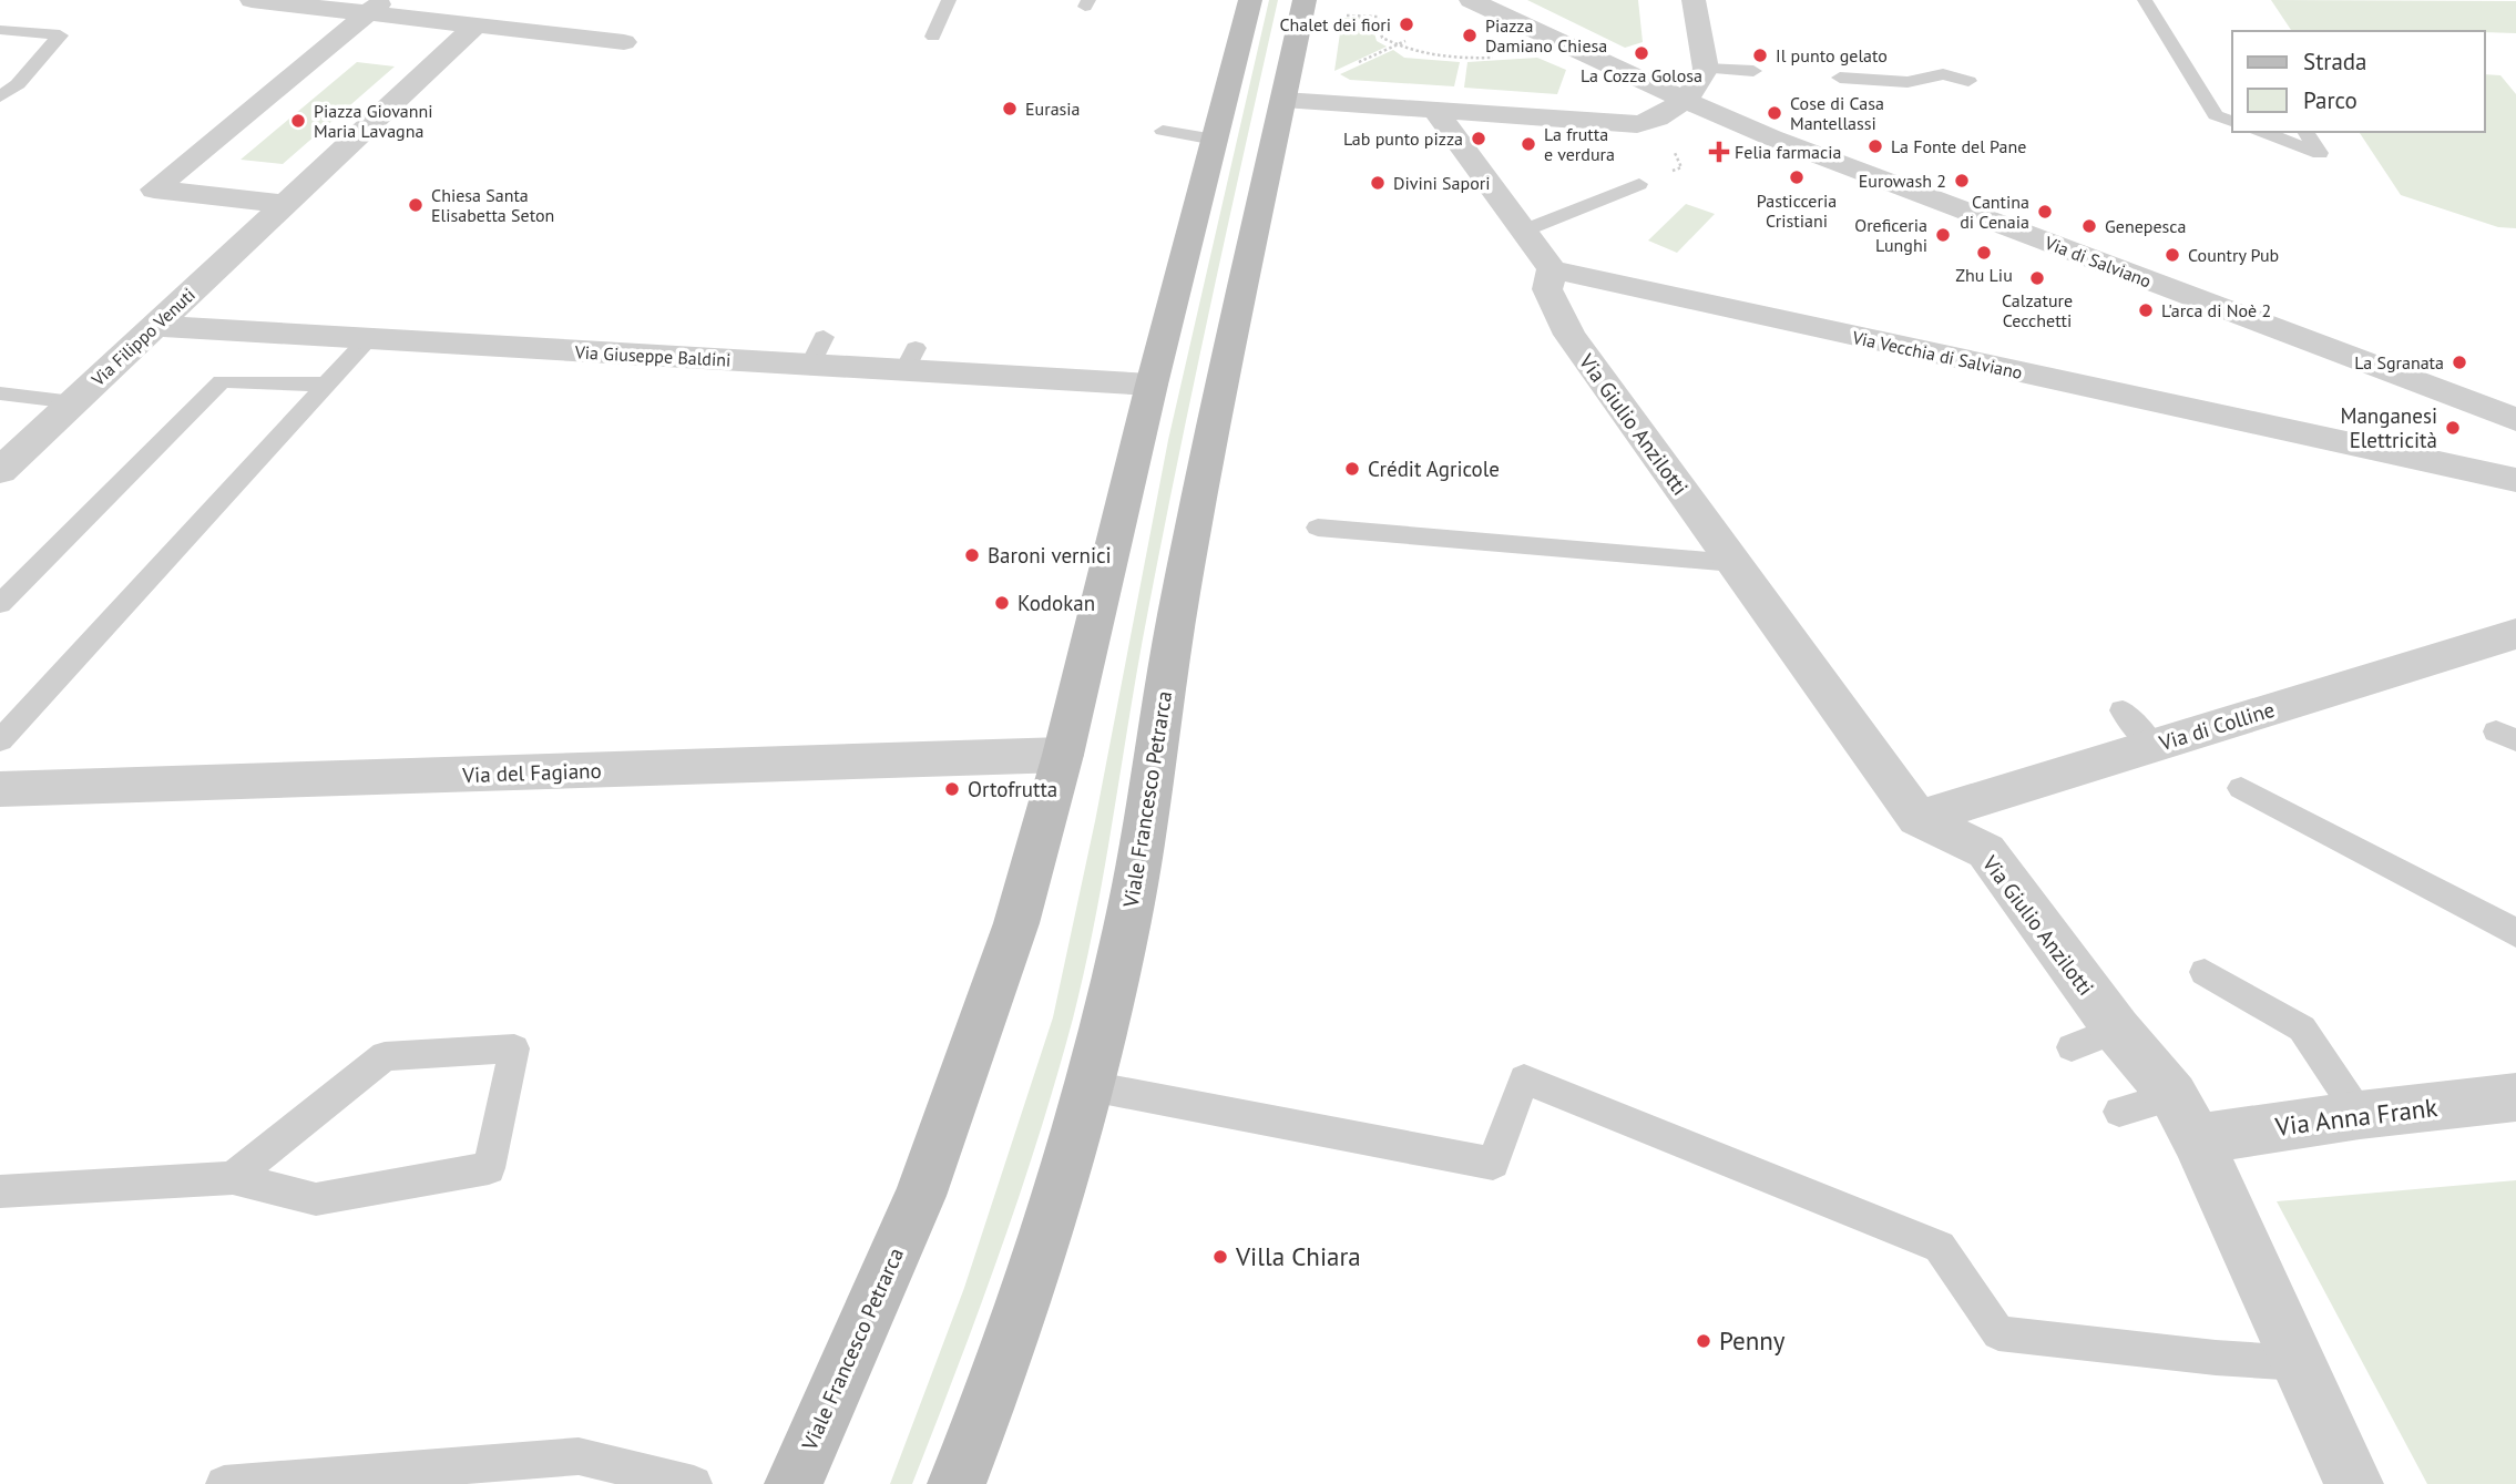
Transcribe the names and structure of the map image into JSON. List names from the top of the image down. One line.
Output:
{"streets":{"main road":["Viale Francesco Petrarca"],"street":["Via di Salviano","Via Filippo Venuti","Via Vecchia di Salviano","Via Giuseppe Baldini","Via Giulio Anzilotti","Via di Colline","Via del Fagiano","Via Anna Frank"]},"crossings":[["Via Filippo Venuti","Via Giuseppe Baldini"],["Via Vecchia di Salviano","Via Giulio Anzilotti"],["Via Giuseppe Baldini","Viale Francesco Petrarca"],["Via Giulio Anzilotti","Via di Colline"],["Via Giulio Anzilotti","Via Anna Frank"],["Via del Fagiano","Viale Francesco Petrarca"]],"places":{"other":["Chalet dei fiori","Piazza Damiano Chiesa","La Cozza Golosa","Il punto gelato","Eurasia","Cose di Casa Mantellassi","Piazza Giovanni Maria Lavagna","Lab punto pizza","La frutta e verdura","La Fonte del Pane","Pasticceria Cristiani","Eurowash 2","Divini Sapori","Chiesa Santa Elisabetta Seton","Cantina di Cenaia","Genepesca","Oreficeria Lunghi","Zhu Liu","Country Pub","Calzature Cecchetti","L'arca di Noè 2","La Sgranata","Manganesi Elettricità","Crédit Agricole","Baroni vernici","Kodokan","Ortofrutta","Villa Chiara","Penny"],"health":["Felia farmacia"]},"legend":["Strada","Parco"]}
